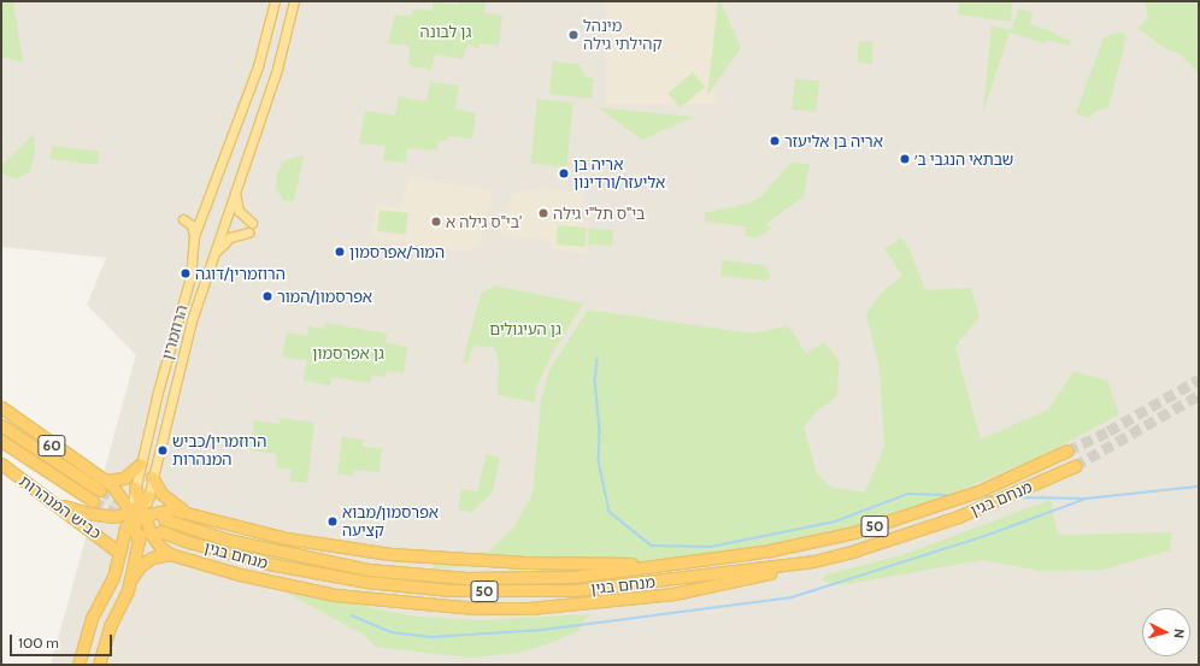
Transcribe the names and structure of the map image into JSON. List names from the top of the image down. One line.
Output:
{"streets":{"highway":["60","מנחם בגין","כביש המנהרות","50"],"main road":["הרוזמרין"]},"parks":["גן לבונה","גן העיגולים","גן אפרסמון"],"places":["מינהל קהילתי גילה","אריה בן אליעזר","שבתאי הנגבי ב׳","אריה בן אליעזר/ורדינון","בי\"ס תל\"י גילה","בי\"ס גילה א'","המור/אפרסמון","הרוזמרין/דוגה","אפרסמון/המור","הרוזמרין/כביש המנהרות","אפרסמון/מבוא קציעה"],"scale_bar":"100 m","north":"right"}
